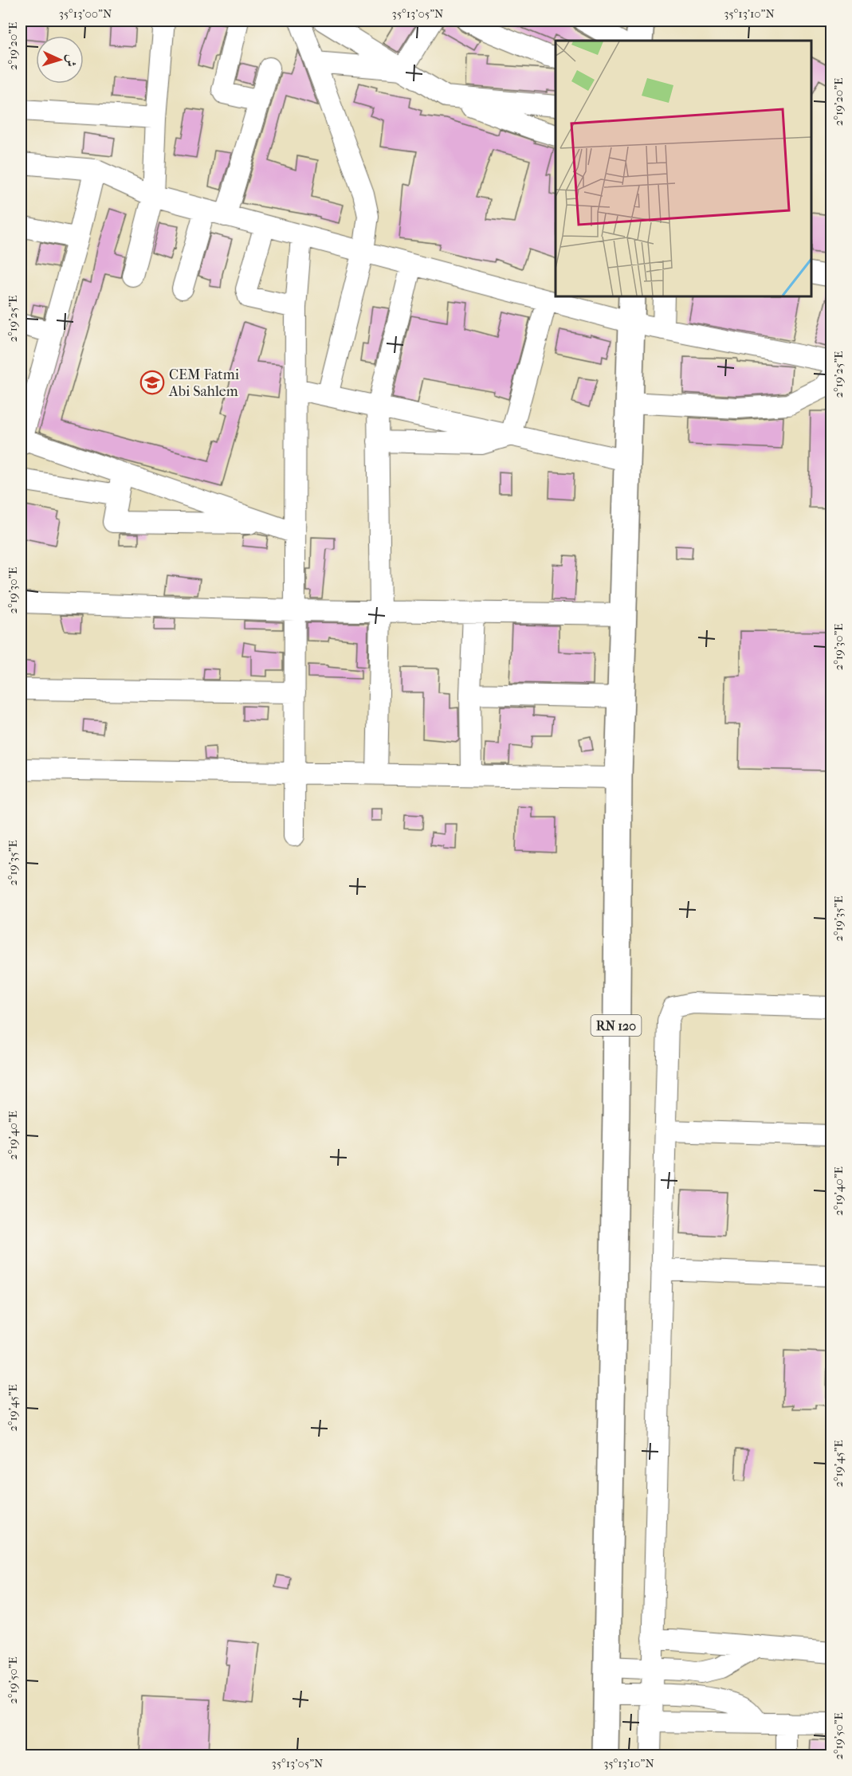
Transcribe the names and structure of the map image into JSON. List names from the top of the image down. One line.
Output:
{"streets":{"main road":["RN 120"]},"places":{"school or university":["CEM Fatmi Abi Sahlem"]},"north":"right","coordinates":["35°13'00\"N","35°13'05\"N","35°13'10\"N","2°19'20\"E","2°19'25\"E","2°19'30\"E","2°19'35\"E","2°19'40\"E","2°19'45\"E","2°19'50\"E"]}
